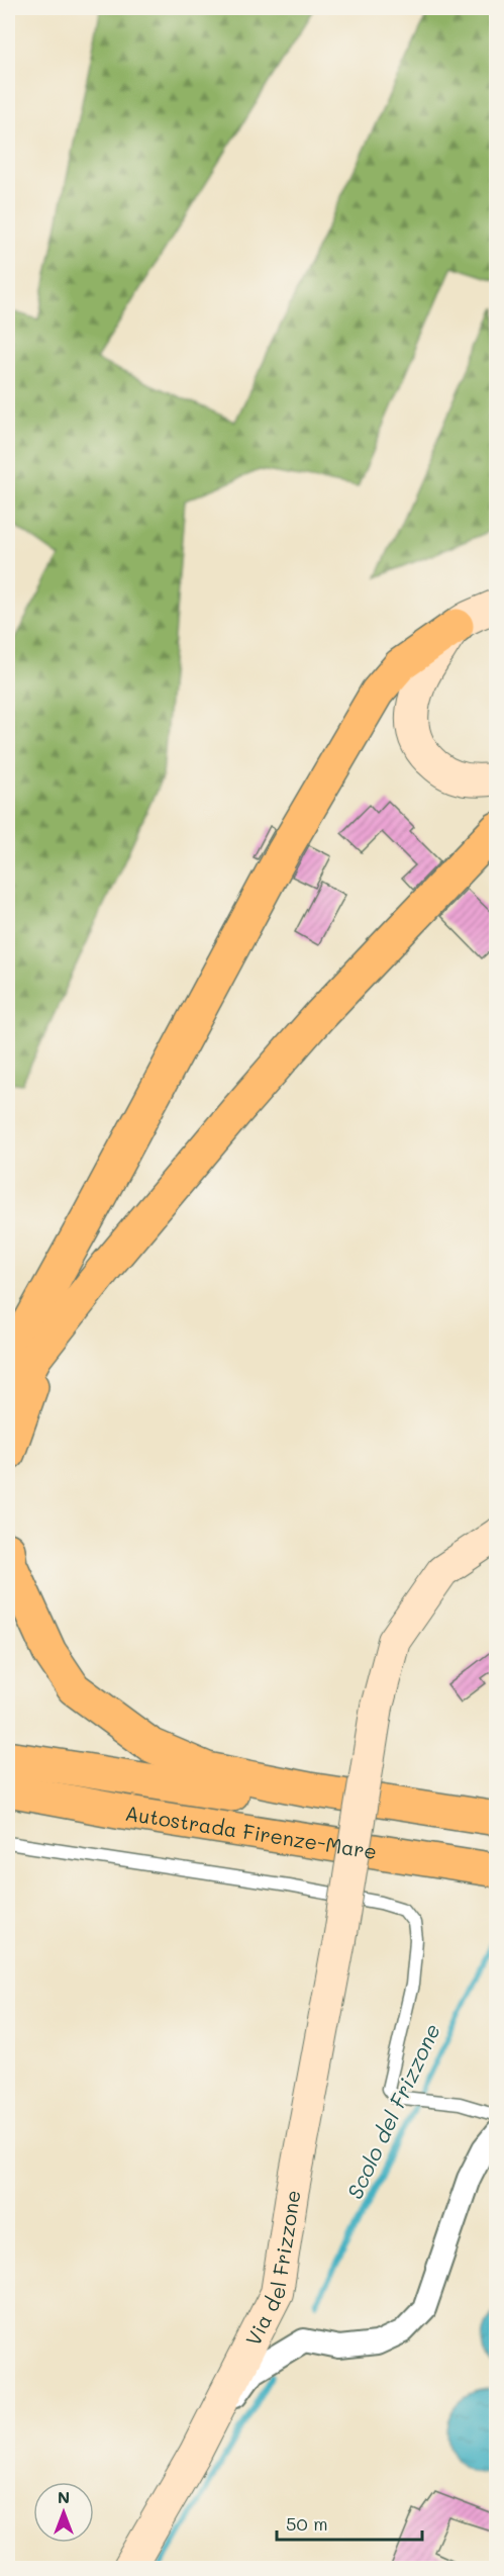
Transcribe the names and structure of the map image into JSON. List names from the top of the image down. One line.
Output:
{"streets":{"highway":["Autostrada Firenze-Mare"],"street":["Via del Frizzone"]},"water":["Scolo del Frizzone"],"scale_bar":"50 m","north":"top"}
